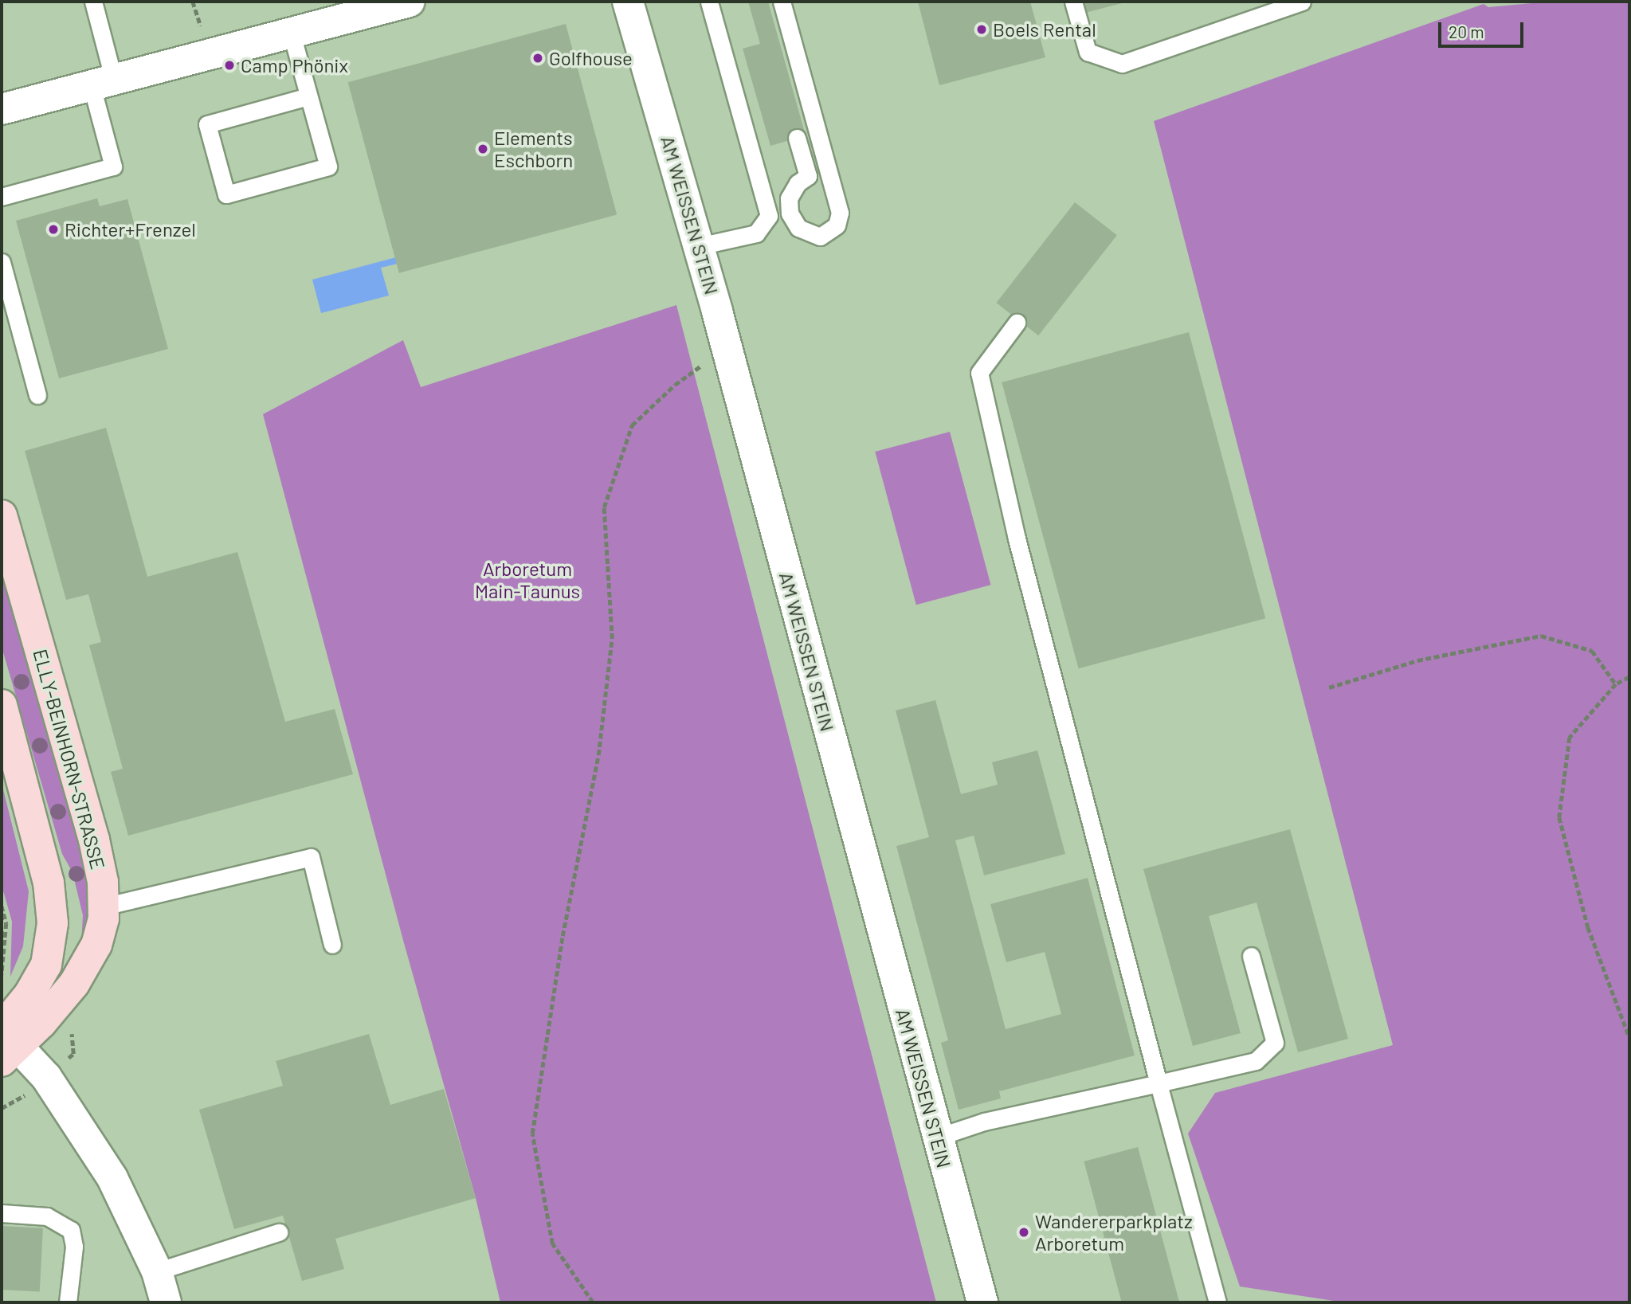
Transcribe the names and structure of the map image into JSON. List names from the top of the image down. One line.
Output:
{"streets":{"street":["AM WEISSEN STEIN","ELLY-BEINHORN-STRASSE"]},"parks":["Arboretum Main-Taunus"],"places":["Boels Rental","Golfhouse","Camp Phönix","Elements Eschborn","Richter+Frenzel","Wandererparkplatz Arboretum"],"scale_bar":"20 m"}
